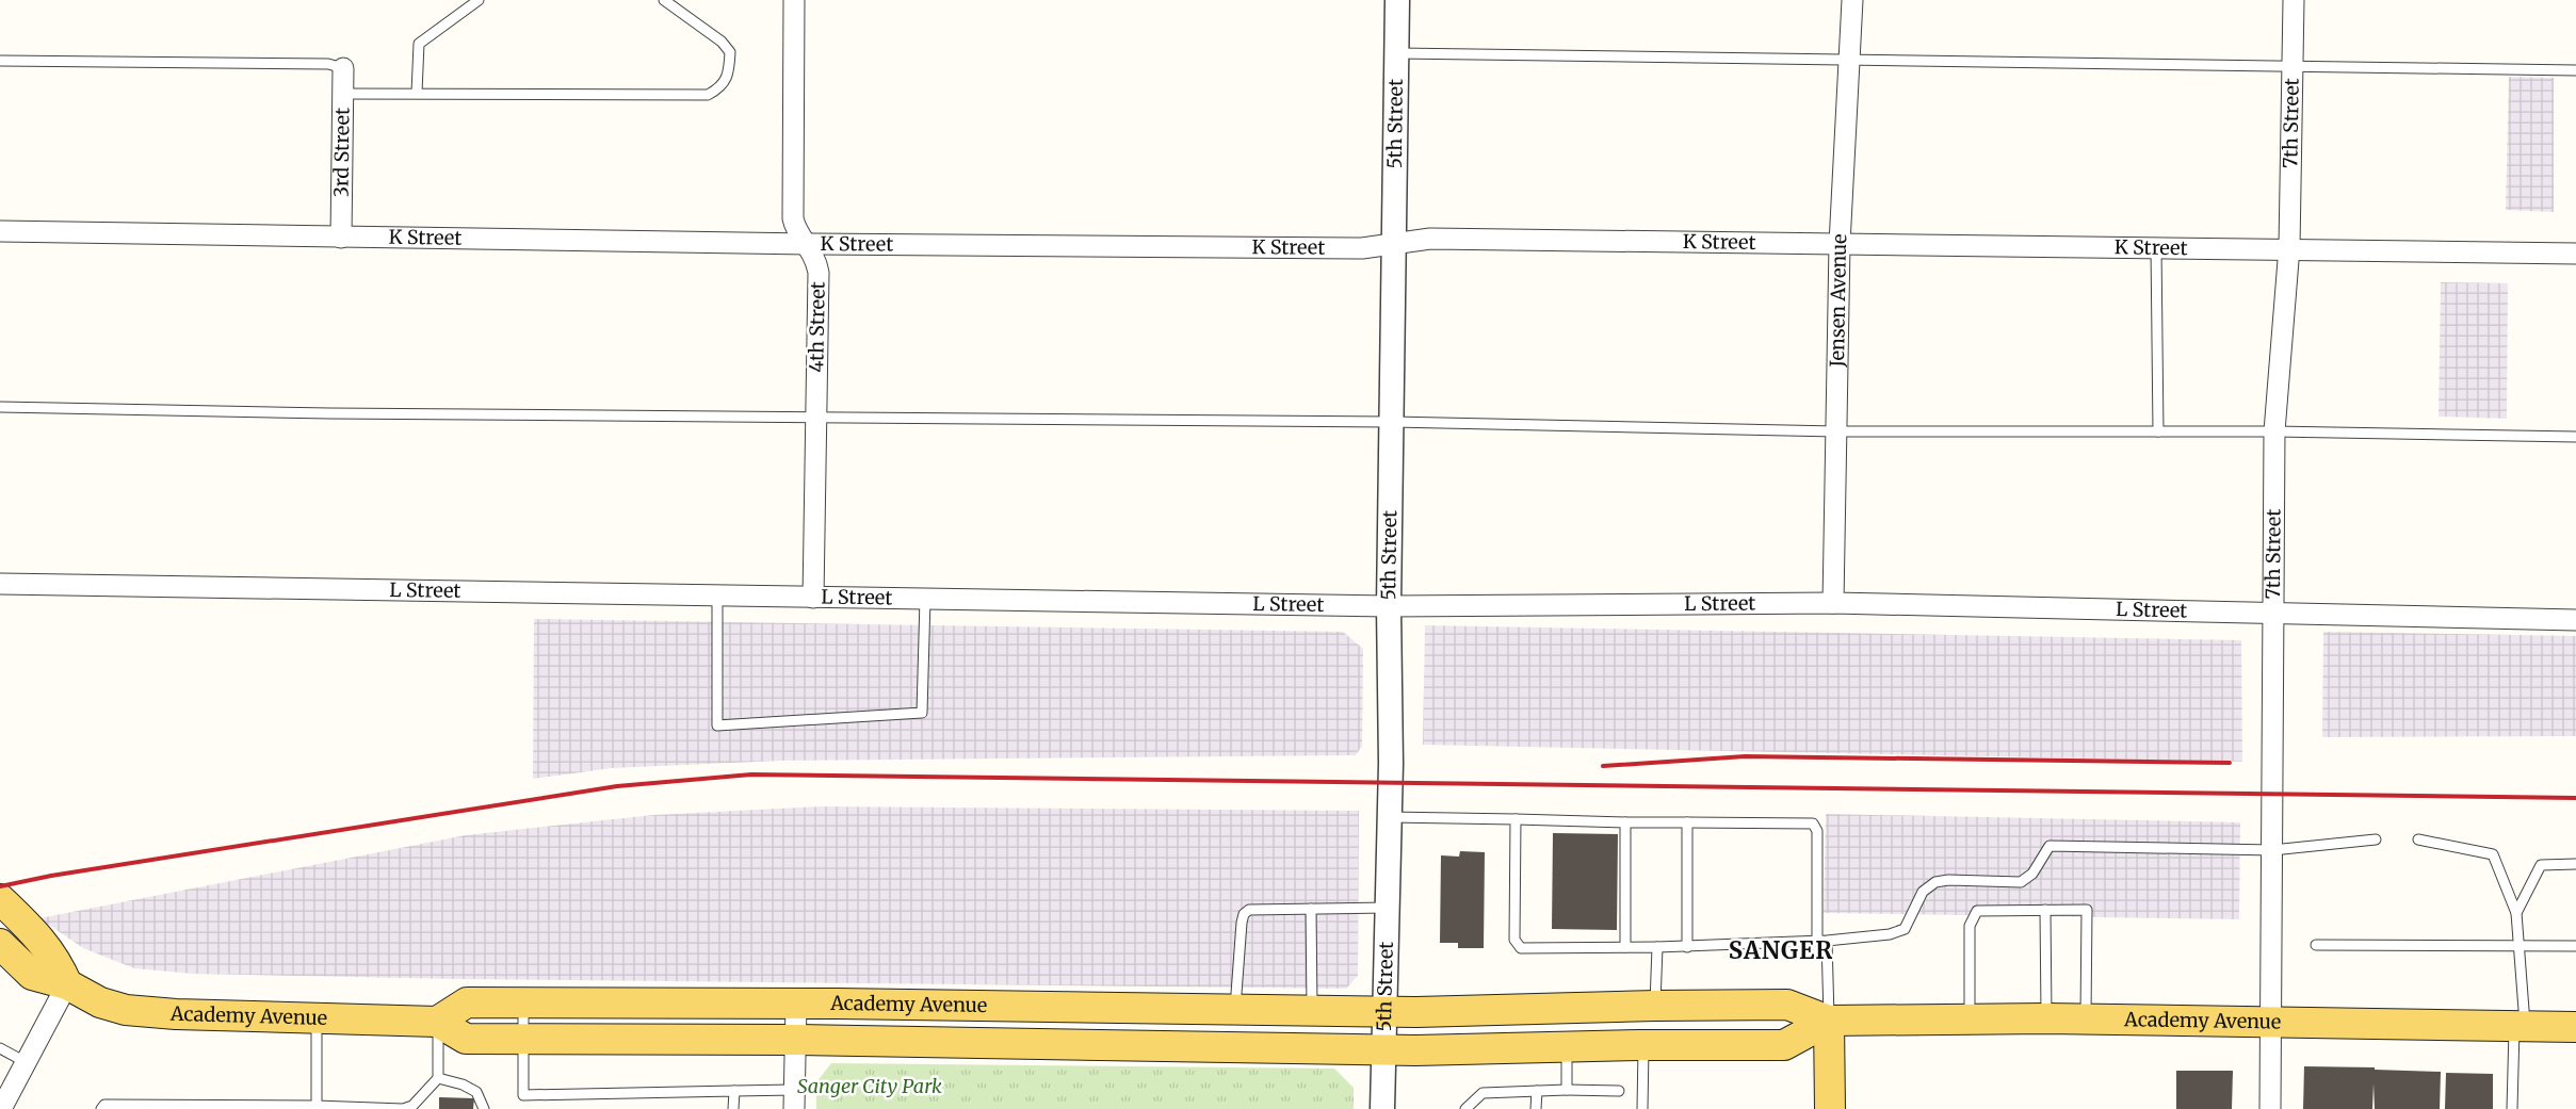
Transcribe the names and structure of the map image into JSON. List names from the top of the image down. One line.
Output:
{"streets":{"main road":["Academy Avenue"],"street":["5th Street","7th Street","3rd Street","K Street","Jensen Avenue","4th Street","L Street"]},"crossings":[["5th Street","K Street"],["5th Street","L Street"],["5th Street","Academy Avenue"],["7th Street","K Street"],["7th Street","L Street"],["7th Street","Academy Avenue"],["3rd Street","K Street"],["K Street","Jensen Avenue"],["K Street","4th Street"],["Jensen Avenue","L Street"],["4th Street","L Street"]],"districts":["SANGER"],"parks":["Sanger City Park"]}
